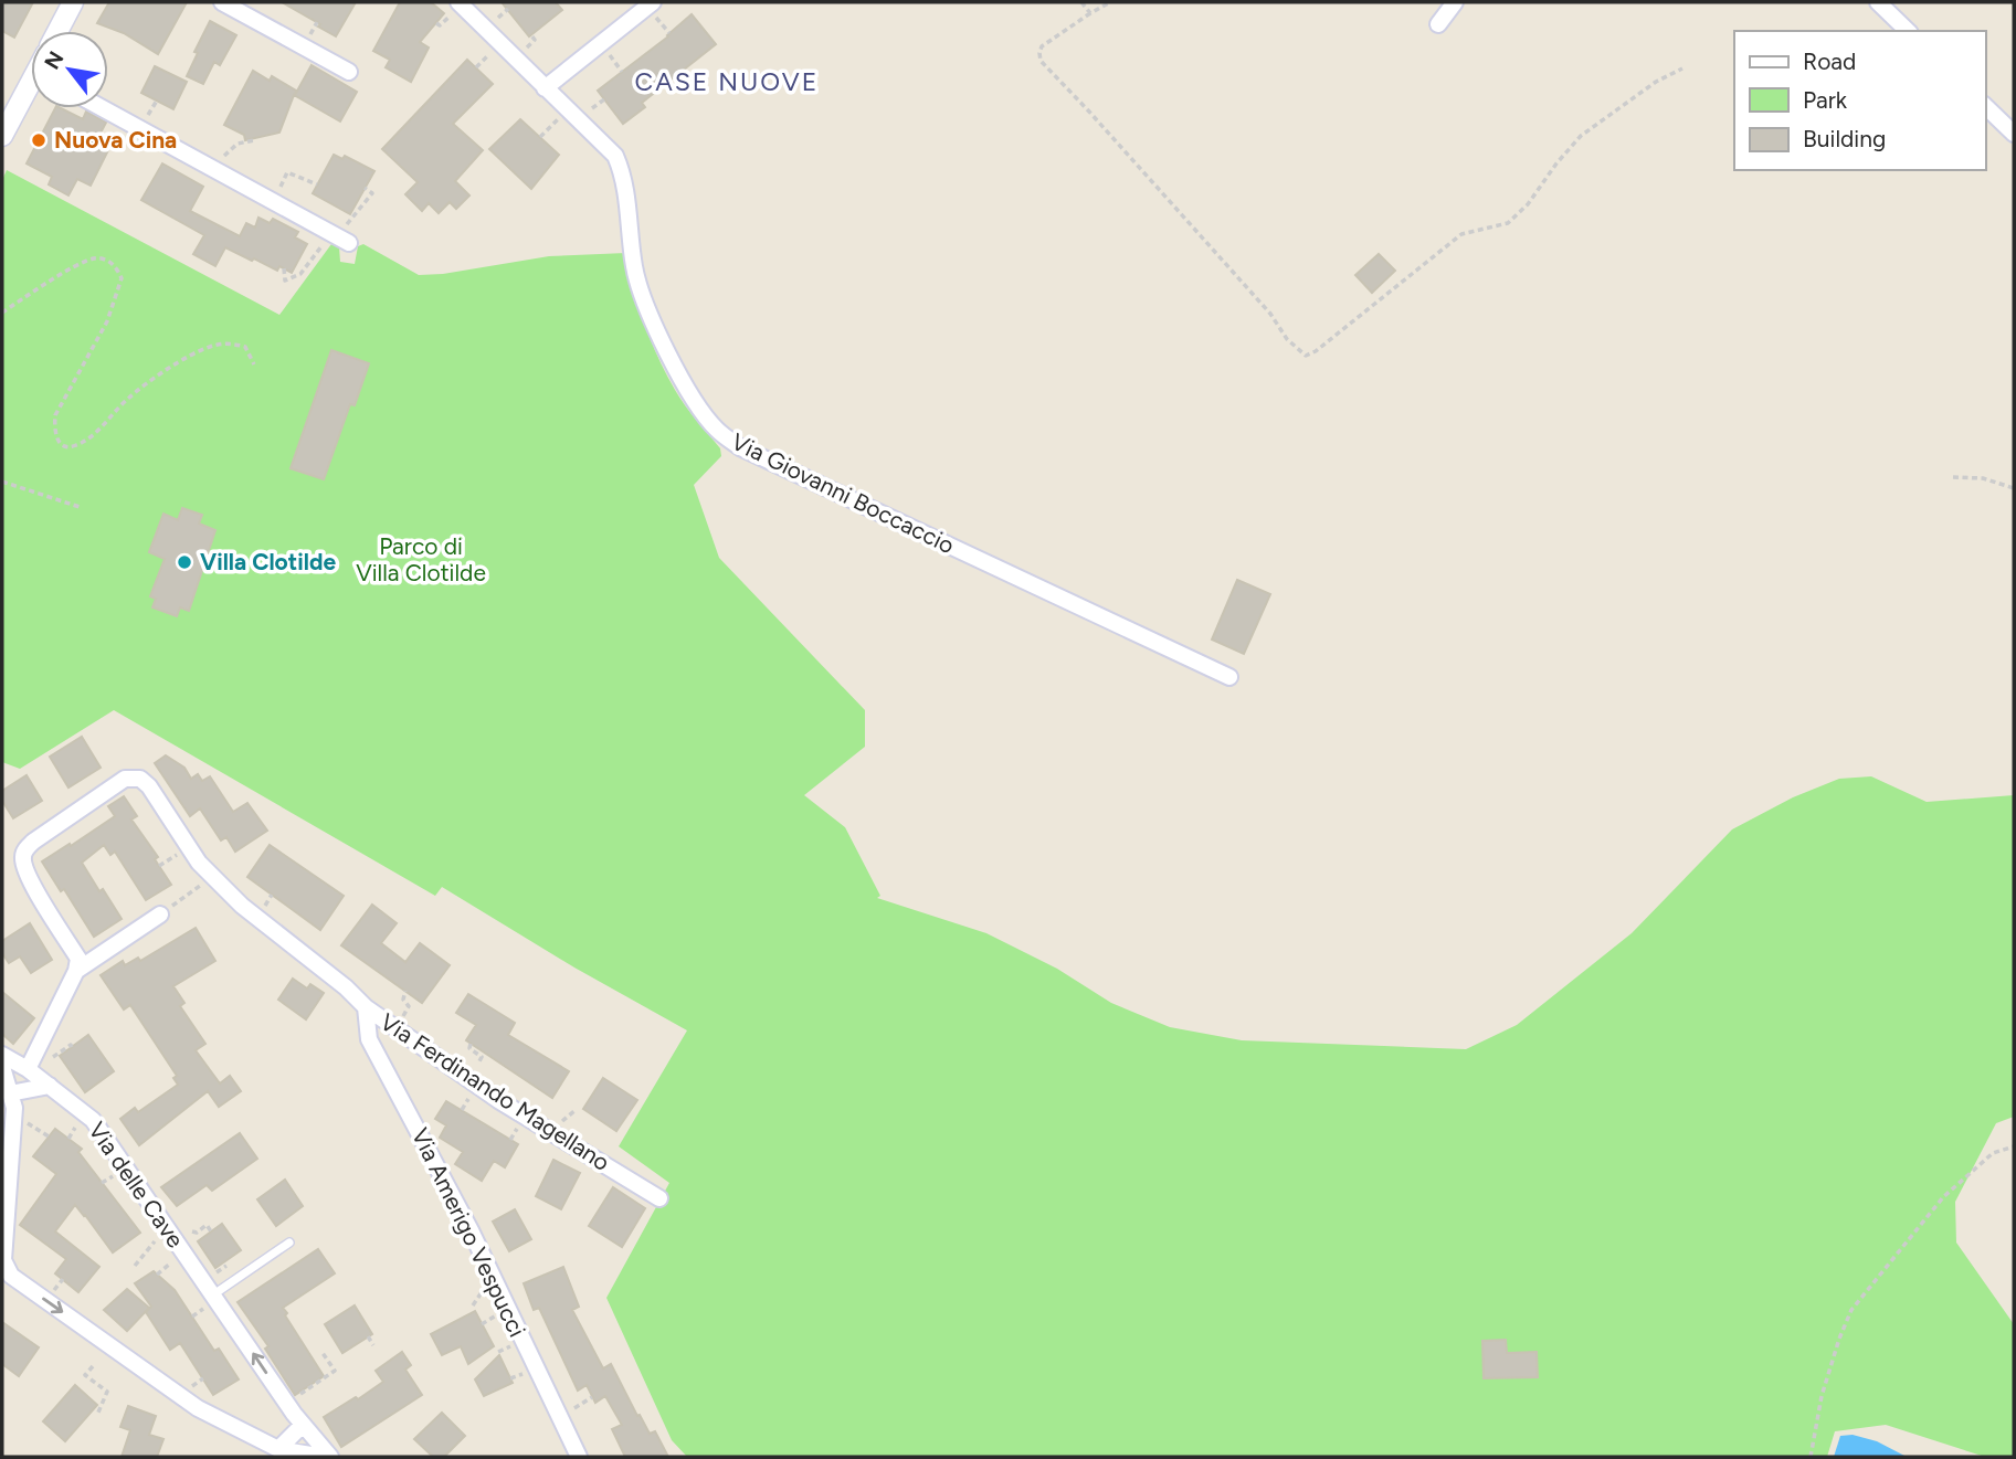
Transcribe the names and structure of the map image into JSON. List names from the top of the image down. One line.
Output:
{"streets":{"street":["Via Giovanni Boccaccio","Via Ferdinando Magellano","Via delle Cave","Via Amerigo Vespucci"]},"crossings":[["Via Ferdinando Magellano","Via Amerigo Vespucci"]],"districts":["CASE NUOVE"],"parks":["Parco di Villa Clotilde"],"places":["Nuova Cina","Villa Clotilde"],"legend":["Road","Park","Building"],"north":"top left"}
